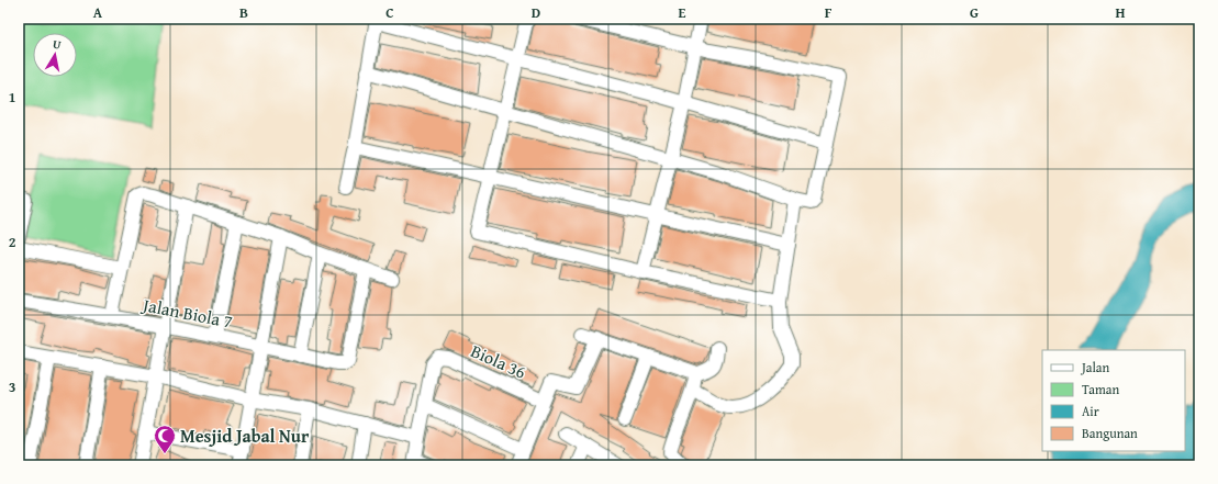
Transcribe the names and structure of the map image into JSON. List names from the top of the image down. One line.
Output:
{"streets":{"street":["Jalan Biola 7","Biola 36"]},"places":{"mosque":["Mesjid Jabal Nur"]},"legend":["Jalan","Taman","Air","Bangunan"],"north":"top","grid":{"columns":["A","B","C","D","E","F","G","H"],"rows":["1","2","3"]}}
